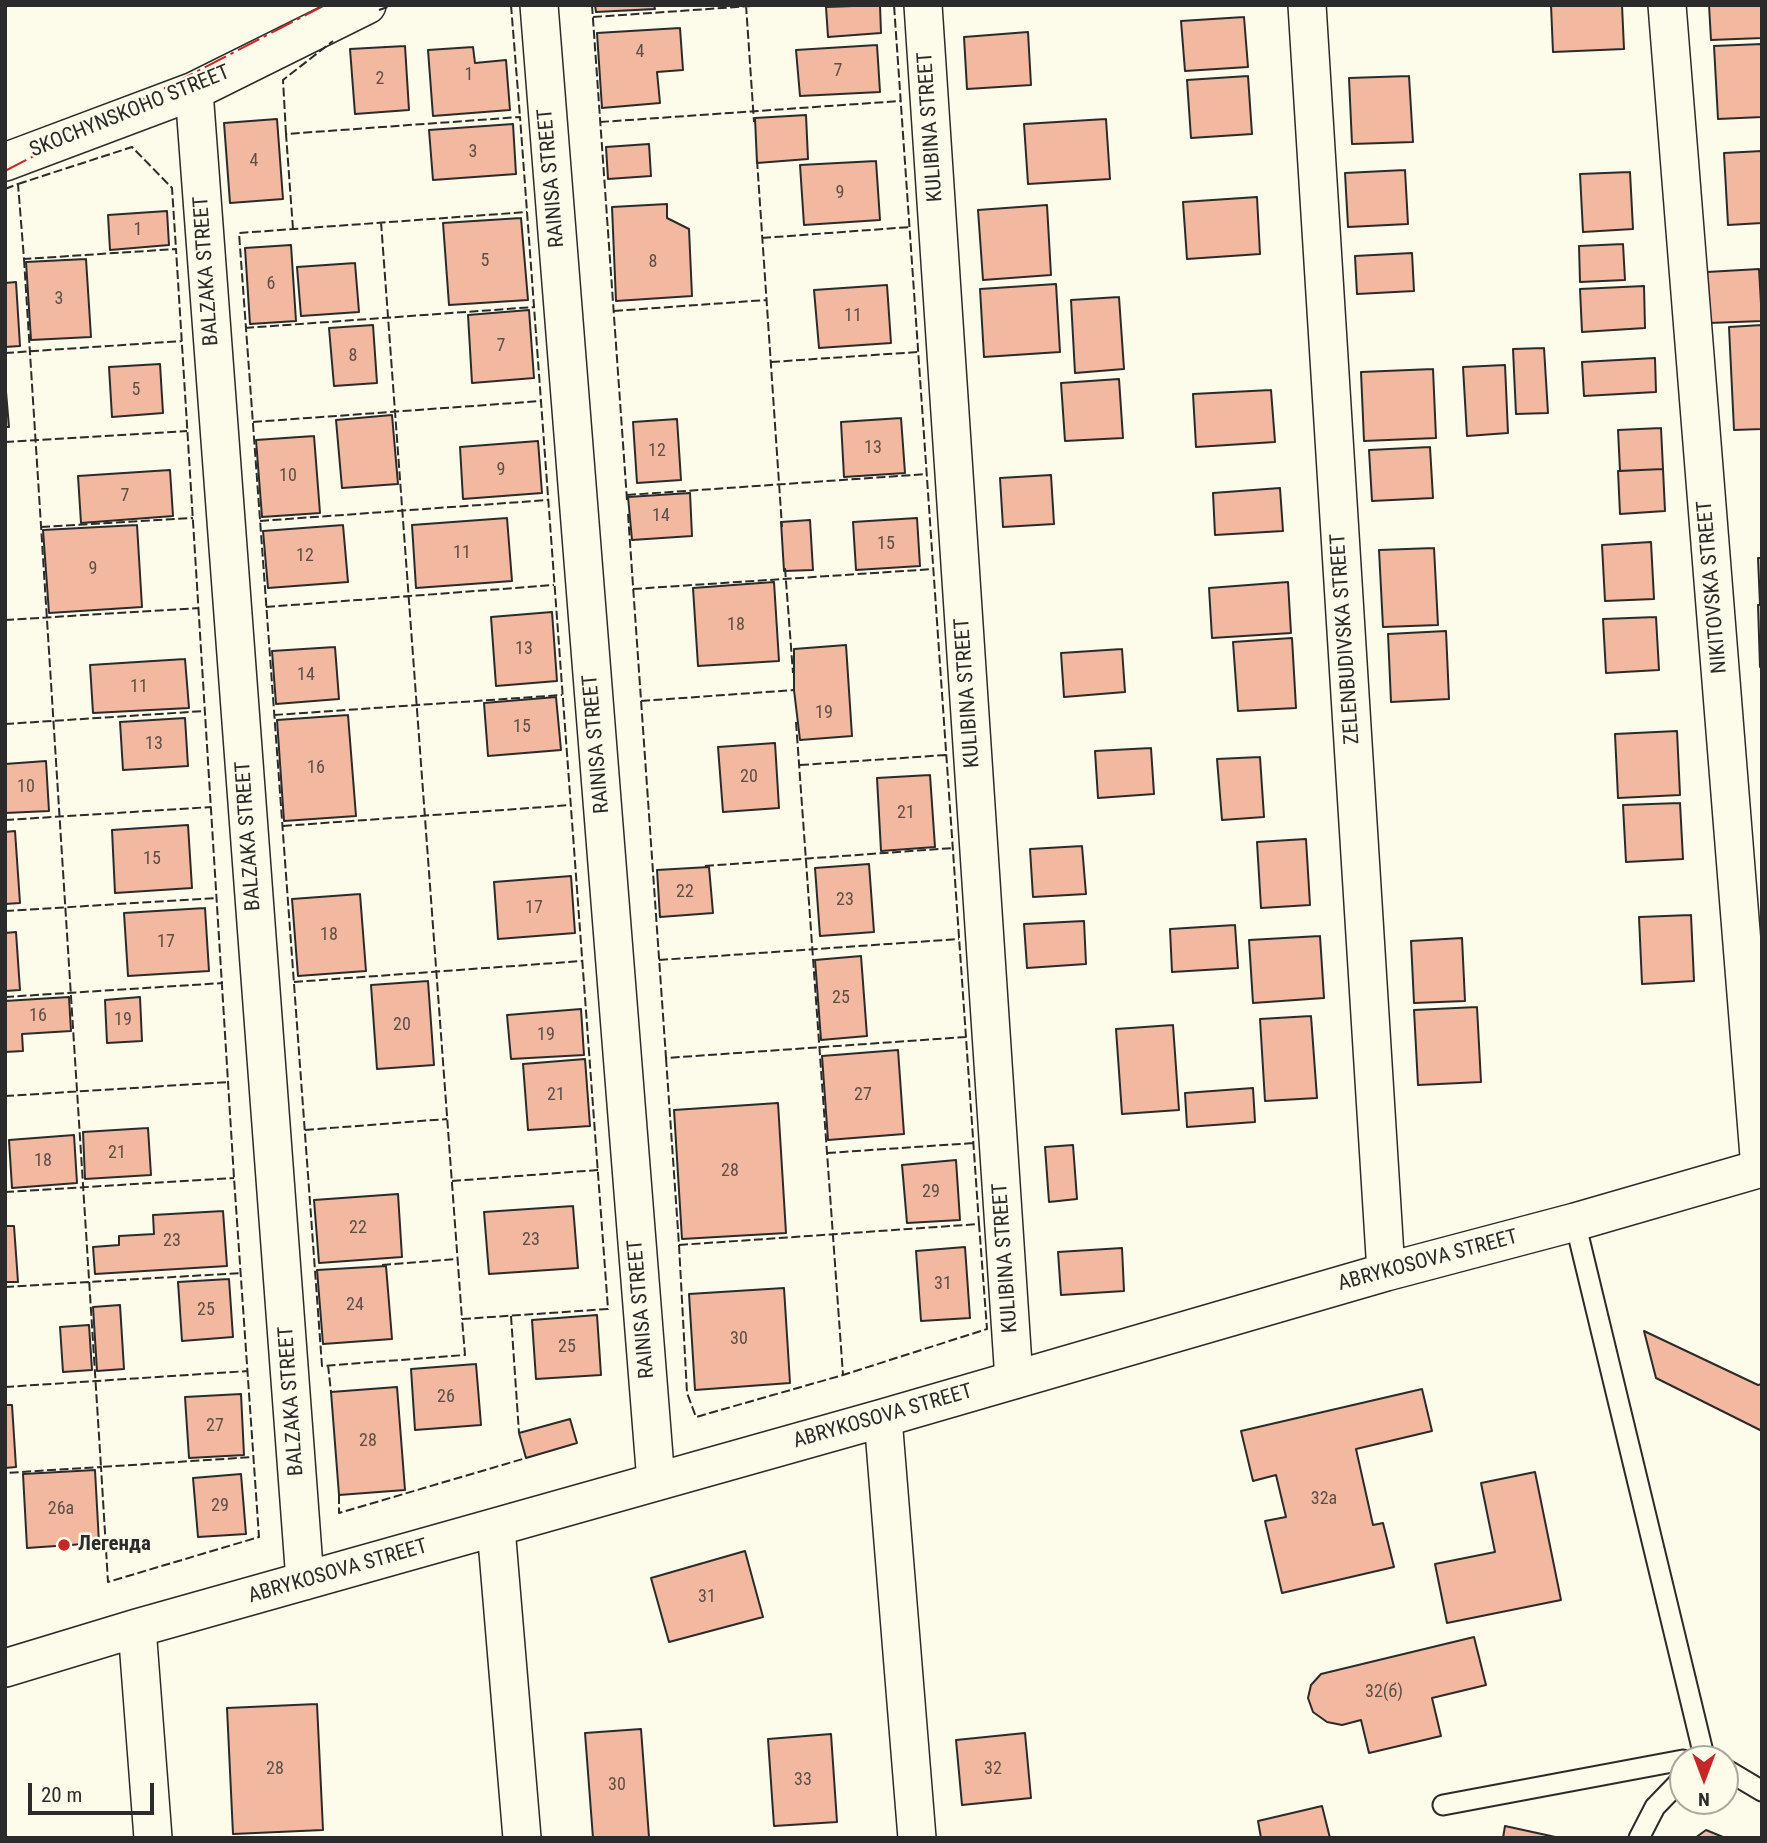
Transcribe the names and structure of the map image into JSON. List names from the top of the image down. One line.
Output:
{"streets":{"street":["SKOCHYNSKOHO STREET","KULIBINA STREET","RAINISA STREET","BALZAKA STREET","NIKITOVSKA STREET","ZELENBUDIVSKA STREET","ABRYKOSOVA STREET"]},"crossings":[["SKOCHYNSKOHO STREET","BALZAKA STREET"],["KULIBINA STREET","ABRYKOSOVA STREET"],["RAINISA STREET","ABRYKOSOVA STREET"],["BALZAKA STREET","ABRYKOSOVA STREET"],["NIKITOVSKA STREET","ABRYKOSOVA STREET"],["ZELENBUDIVSKA STREET","ABRYKOSOVA STREET"]],"places":["Легенда"],"house_numbers":["4","7","1","2","3","4","9","1","5","8","6","3","11","7","8","5","13","12","9","10","7","14","15","11","12","9","18","13","14","11","19","15","13","16","20","10","21","15","22","23","17","18","17","25","16","19","20","19","21","27","21","18","28","29","22","23","23","31","24","25","30","25","26","27","28","32а","29","26а","31","32(б)","28","32","33","30"],"scale_bar":"20 m","north":"bottom"}
